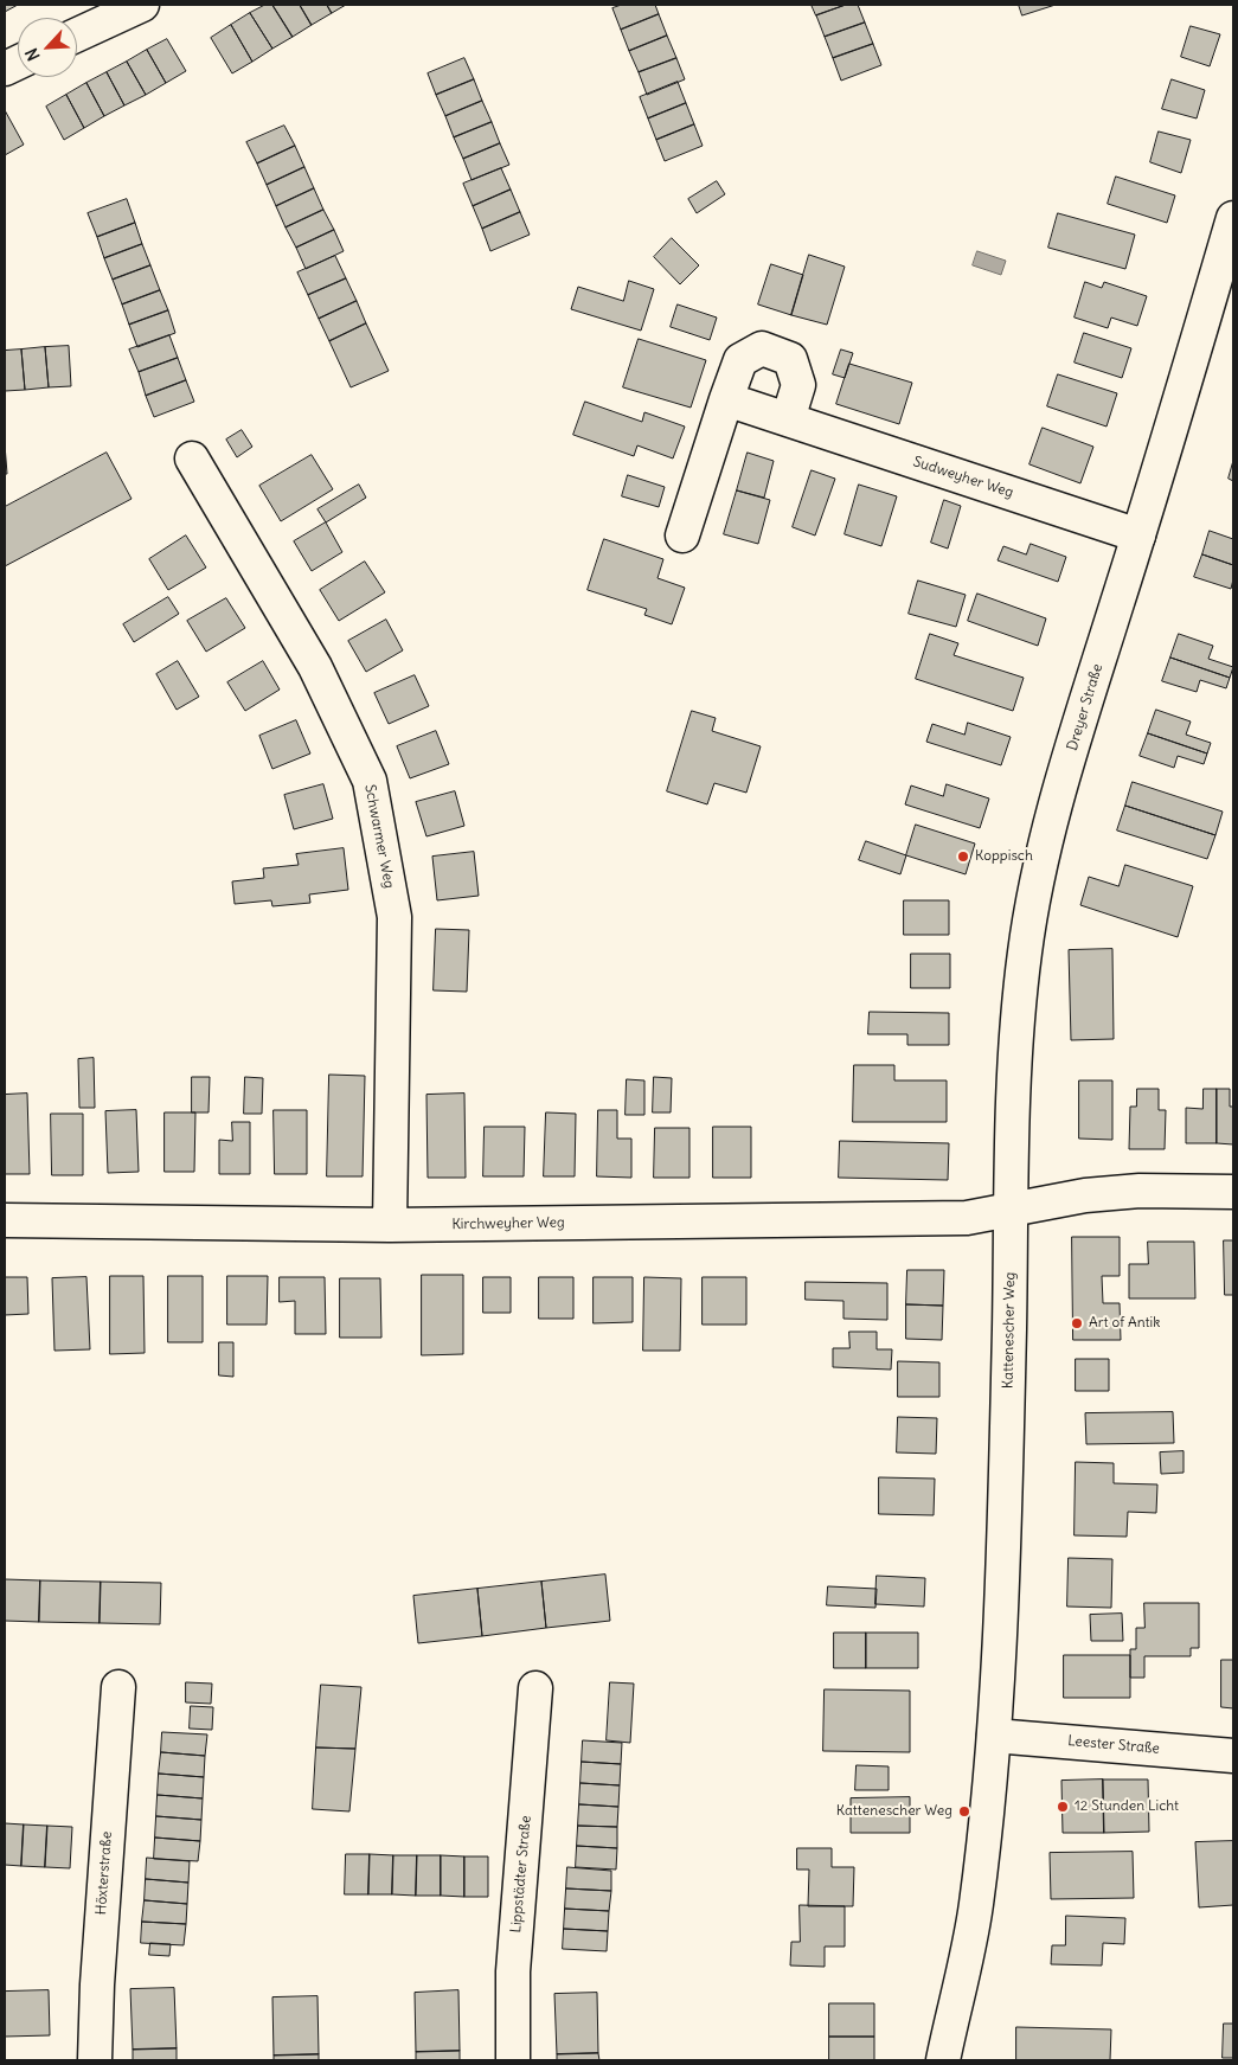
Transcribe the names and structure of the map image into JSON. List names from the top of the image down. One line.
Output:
{"streets":{"street":["Sudweyher Weg","Dreyer Straße","Schwarmer Weg","Kirchweyher Weg","Kattenescher Weg","Leester Straße","Höxterstraße","Lippstädter Straße"]},"crossings":[["Sudweyher Weg","Dreyer Straße"],["Dreyer Straße","Kirchweyher Weg"],["Dreyer Straße","Kattenescher Weg"],["Schwarmer Weg","Kirchweyher Weg"],["Kirchweyher Weg","Kattenescher Weg"],["Kattenescher Weg","Leester Straße"]],"places":["Koppisch","Art of Antik","12 Stunden Licht","Kattenescher Weg"],"north":"bottom left"}
